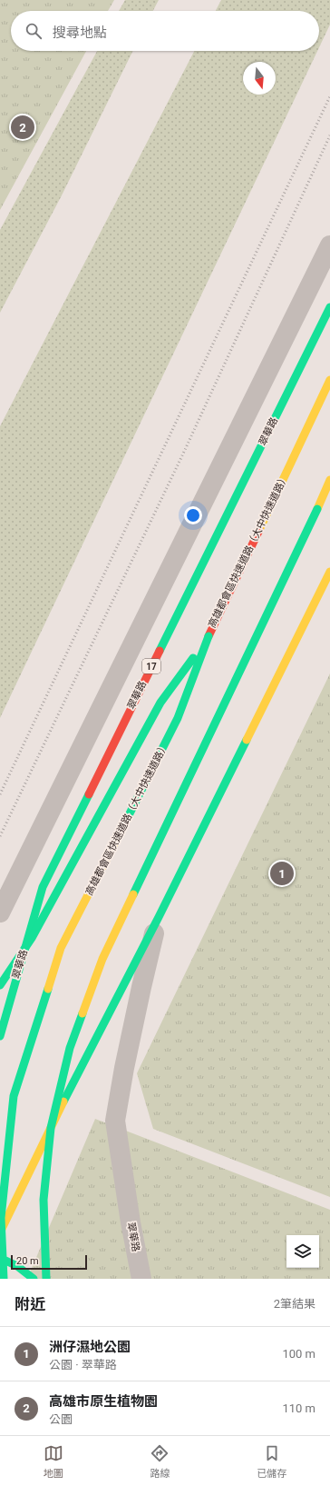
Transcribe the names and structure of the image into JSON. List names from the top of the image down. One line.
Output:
{"streets":{"main road":["翠華路","高雄都會區快速道路（大中快速道路）","17"]},"scale_bar":"20 m","north":"bottom","page":{"search":"搜尋地點","pins":["2","1"],"scale":"20 m","heading":["附近","2筆結果"],"list":[{"mark":"1","name":"洲仔濕地公園","note":"公園 · 翠華路","value":"100 m"},{"mark":"2","name":"高雄市原生植物園","note":"公園","value":"110 m"}],"nav":["地圖","路線","已儲存"]}}
